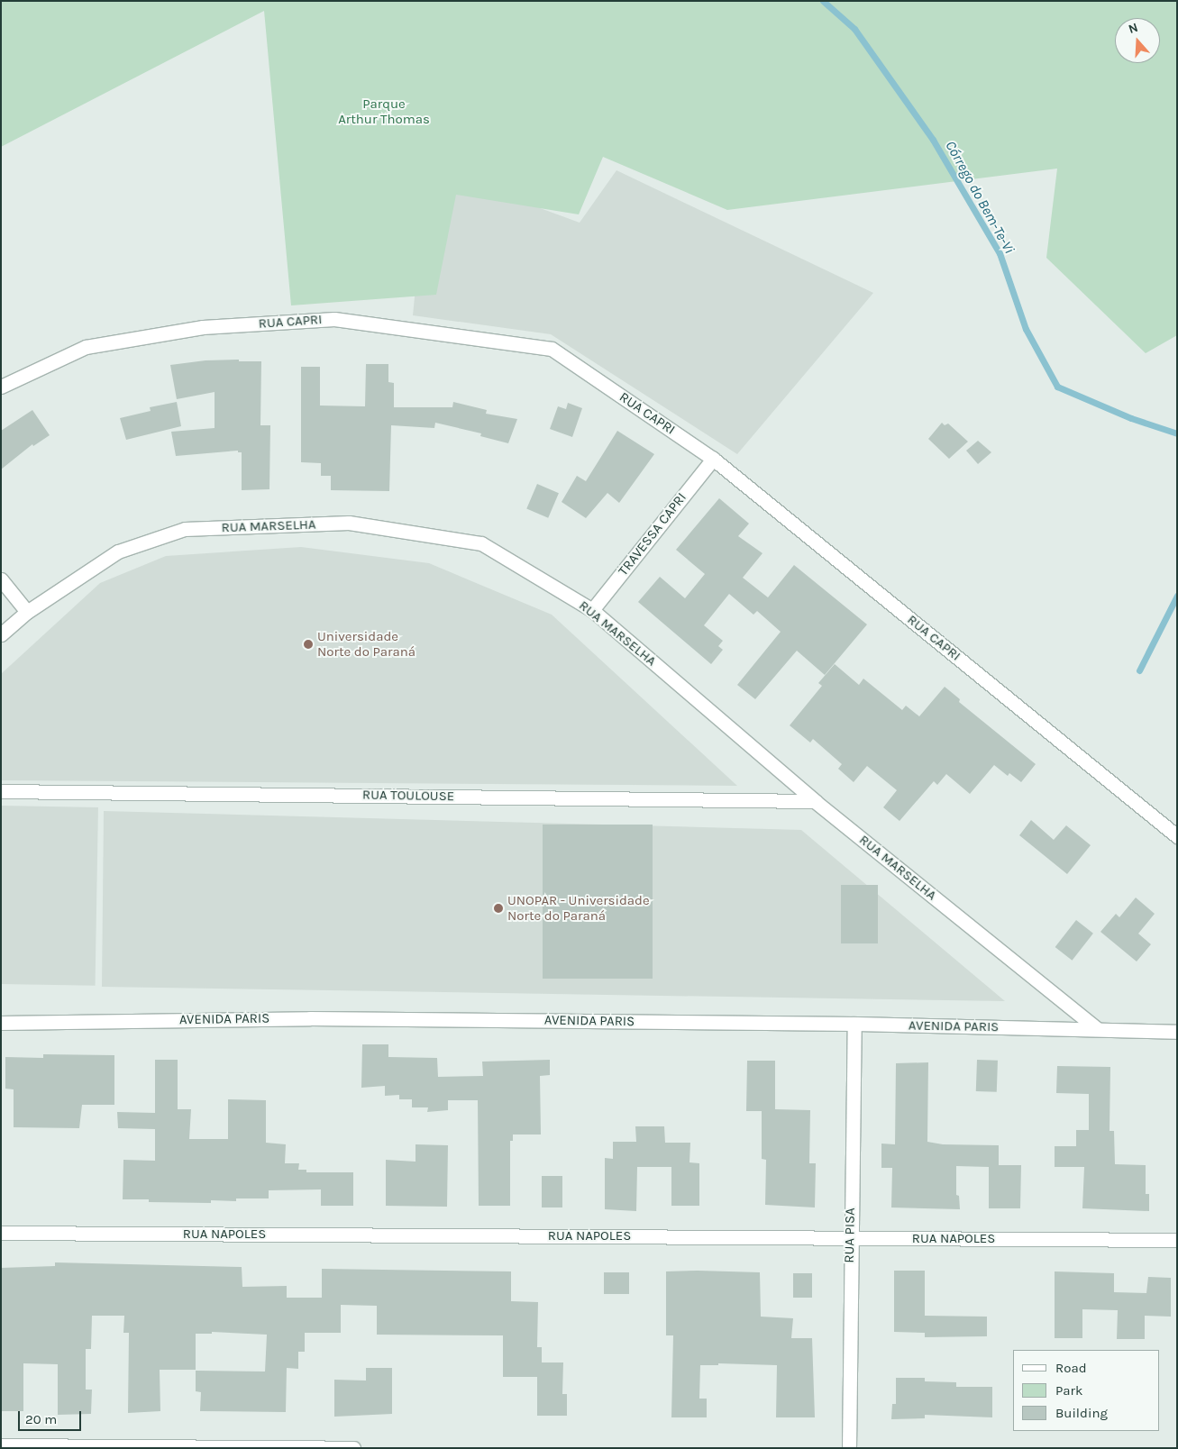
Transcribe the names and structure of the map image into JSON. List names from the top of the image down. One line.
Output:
{"streets":{"street":["RUA CAPRI","RUA MARSELHA","TRAVESSA CAPRI","RUA TOULOUSE","AVENIDA PARIS","RUA NAPOLES","RUA PISA"]},"crossings":[["RUA CAPRI","TRAVESSA CAPRI"],["RUA MARSELHA","TRAVESSA CAPRI"],["RUA MARSELHA","RUA TOULOUSE"],["RUA MARSELHA","AVENIDA PARIS"],["AVENIDA PARIS","RUA PISA"],["RUA NAPOLES","RUA PISA"]],"water":["Córrego do Bem-Te-Vi"],"parks":["Parque Arthur Thomas"],"places":["Universidade Norte do Paraná","UNOPAR - Universidade Norte do Paraná"],"legend":["Road","Park","Building"],"scale_bar":"20 m","north":"top"}
